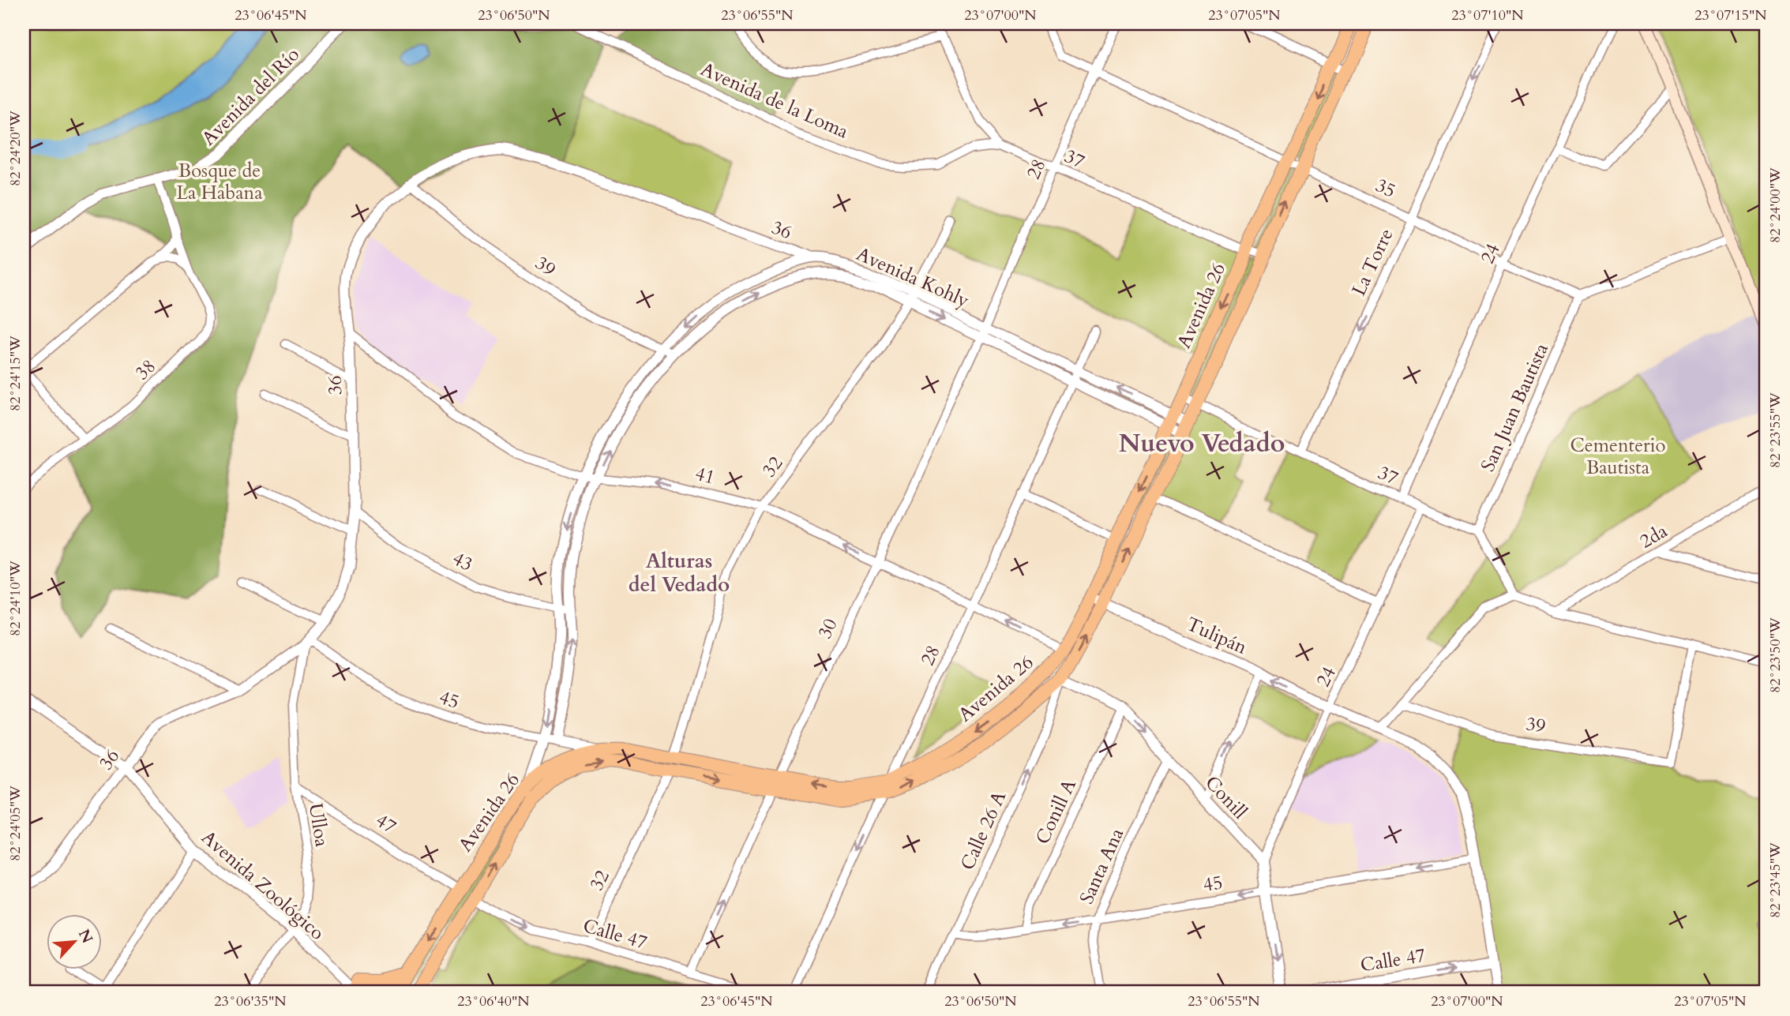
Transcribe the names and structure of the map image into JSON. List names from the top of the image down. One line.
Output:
{"streets":{"main road":["Avenida 26"],"street":["Avenida del Río","Avenida de la Loma","37","28","35","36","24","La Torre","39","Avenida Kohly","38","San Juan Bautista","32","41","2da","43","30","Tulipán","45","Conill","Conill A","47","Ulloa","Calle 26 A","Santa Ana","Avenida Zoológico","Calle 47"]},"crossings":[["Avenida del Río","38"],["Avenida de la Loma","37"],["37","28"],["37","24"],["37","La Torre"],["37","Avenida 26"],["37","San Juan Bautista"],["28","35"],["28","Avenida Kohly"],["28","Avenida 26"],["28","41"],["28","30"],["35","24"],["35","La Torre"],["35","Avenida 26"],["35","San Juan Bautista"],["36","39"],["36","Avenida Kohly"],["36","41"],["36","43"],["36","45"],["36","Ulloa"],["36","Avenida Zoológico"],["24","Tulipán"],["24","Conill"],["39","Avenida Kohly"],["Avenida Kohly","Avenida 26"],["Avenida Kohly","32"],["Avenida Kohly","41"],["Avenida Kohly","43"],["Avenida Kohly","30"],["Avenida Kohly","45"],["Avenida 26","32"],["Avenida 26","41"],["Avenida 26","30"],["Avenida 26","Tulipán"],["Avenida 26","45"],["Avenida 26","Conill"],["Avenida 26","47"],["Avenida 26","Calle 26 A"],["Avenida 26","Calle 47"],["32","41"],["32","Calle 47"],["41","30"],["30","Calle 47"],["Tulipán","45"],["45","Conill A"],["45","Ulloa"],["45","Calle 26 A"],["45","Santa Ana"],["Conill","Conill A"],["Conill","Calle 26 A"],["Conill","Santa Ana"],["47","Ulloa"],["Ulloa","Avenida Zoológico"]],"one_way":["La Torre","41","45","Calle 26 A","Calle 47"],"districts":["Nuevo Vedado","Alturas del Vedado"],"parks":["Bosque de La Habana","Cementerio Bautista"],"north":"top right","coordinates":["23°06'45\"N","23°06'50\"N","23°06'55\"N","23°07'00\"N","23°07'05\"N","23°07'10\"N","23°07'15\"N","82°24'20\"W","82°24'00\"W","82°24'15\"W","82°23'55\"W","82°24'10\"W","82°23'50\"W","82°24'05\"W","82°23'45\"W","23°06'35\"N","23°06'40\"N"]}
